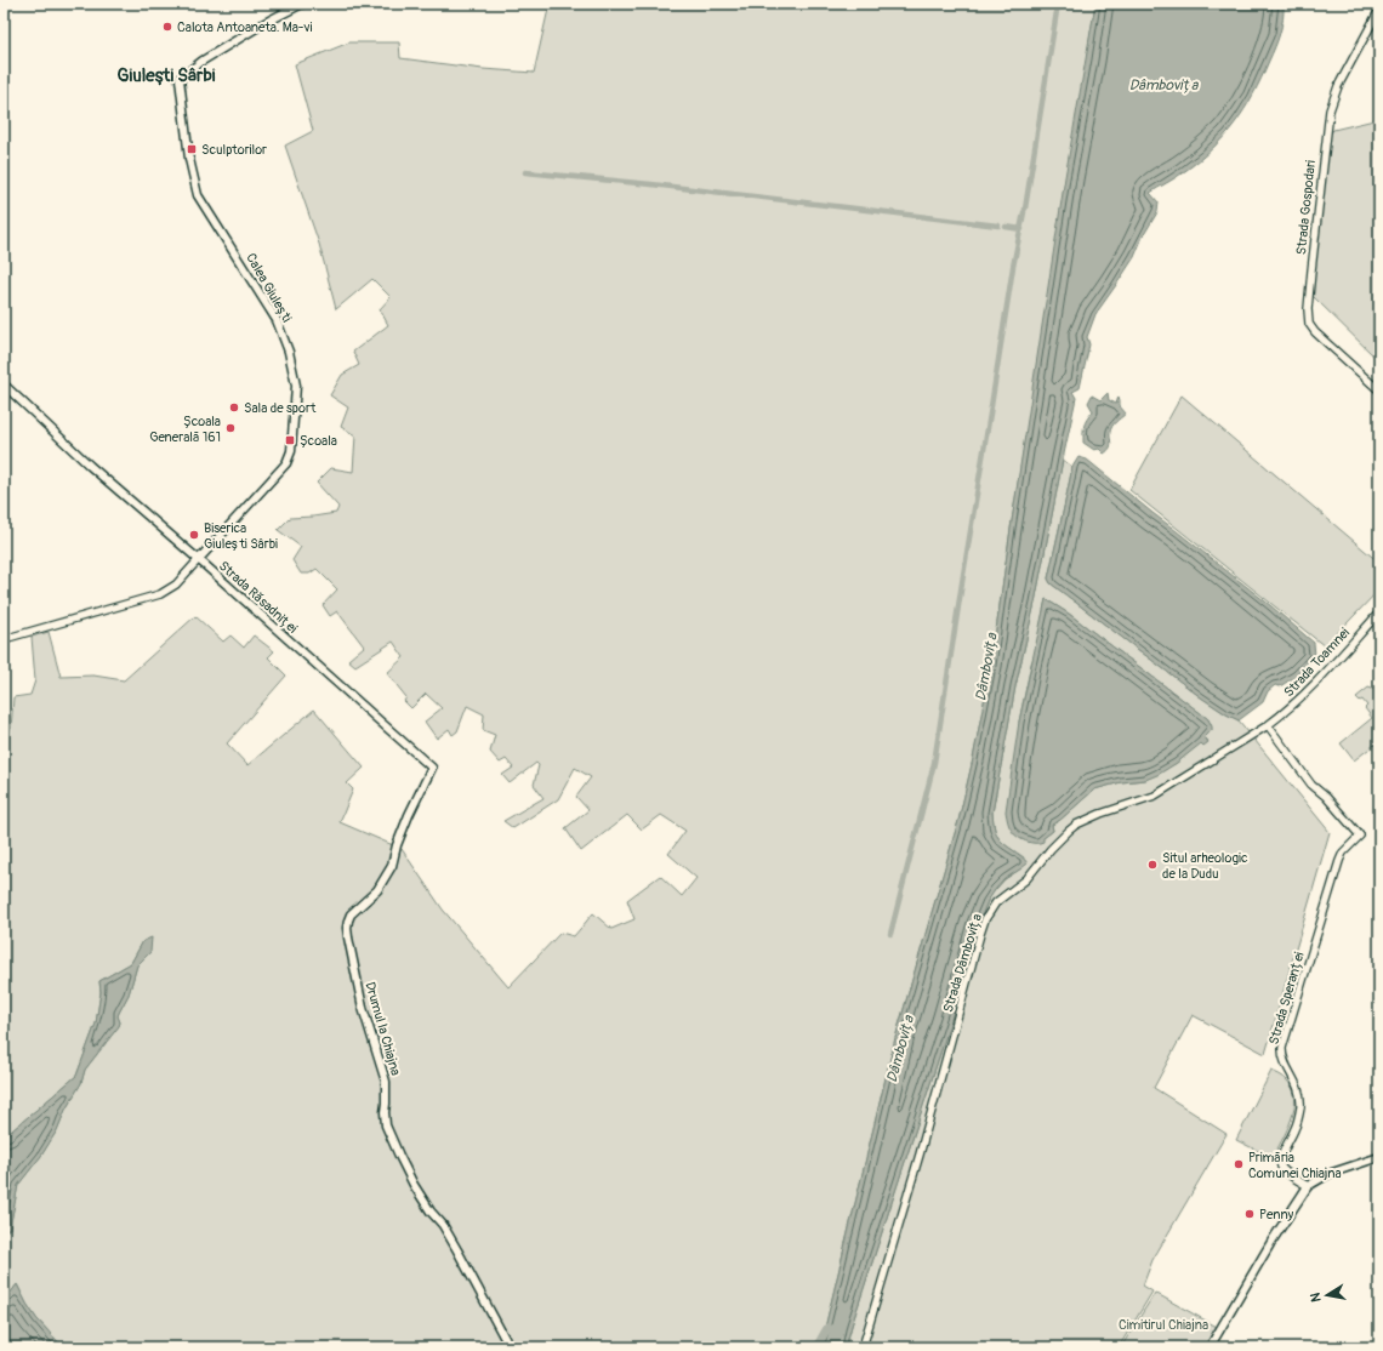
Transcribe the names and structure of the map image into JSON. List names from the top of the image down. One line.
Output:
{"streets":{"main road":["Calea Giulești","Strada Răsadniței","Drumul la Chiajna"],"street":["Strada Gospodari","Strada Toamnei","Strada Dâmbovița","Strada Speranței"]},"crossings":[["Calea Giulești","Strada Răsadniței"],["Strada Răsadniței","Drumul la Chiajna"],["Strada Toamnei","Strada Dâmbovița"],["Strada Toamnei","Strada Speranței"],["Strada Dâmbovița","Strada Speranței"]],"districts":["Giuleşti Sârbi"],"water":["Dâmbovița"],"parks":["Cimitirul Chiajna"],"places":{"other":["Calota Antoaneta. Ma-vi","Sala de sport","Școala Generală 161","Biserica Giulești Sârbi","Situl arheologic de la Dudu","Primăria Comunei Chiajna","Penny"],"transit":["Sculptorilor","Școala"]},"north":"left"}
